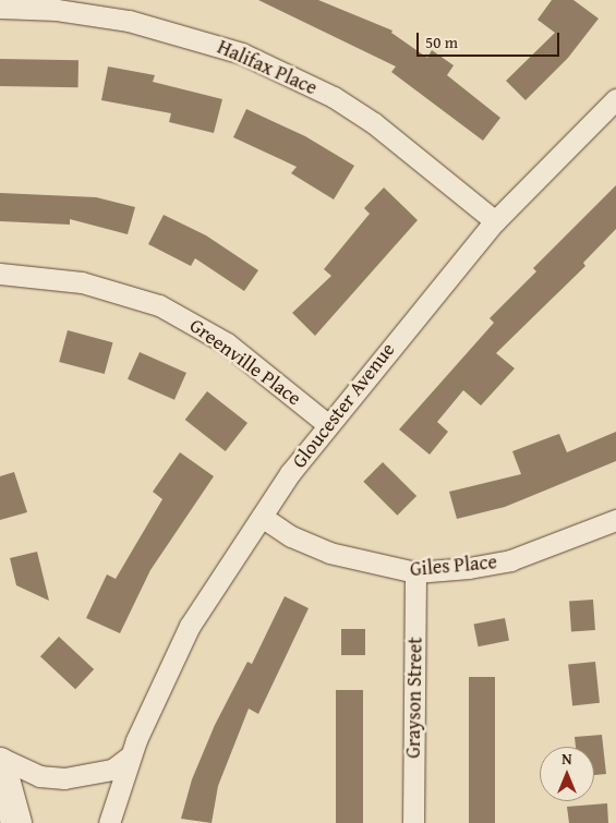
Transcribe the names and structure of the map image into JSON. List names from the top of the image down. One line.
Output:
{"streets":{"street":["Halifax Place","Greenville Place","Gloucester Avenue","Giles Place","Grayson Street"]},"crossings":[["Halifax Place","Gloucester Avenue"],["Greenville Place","Gloucester Avenue"],["Gloucester Avenue","Giles Place"],["Giles Place","Grayson Street"]],"scale_bar":"50 m","north":"top"}
